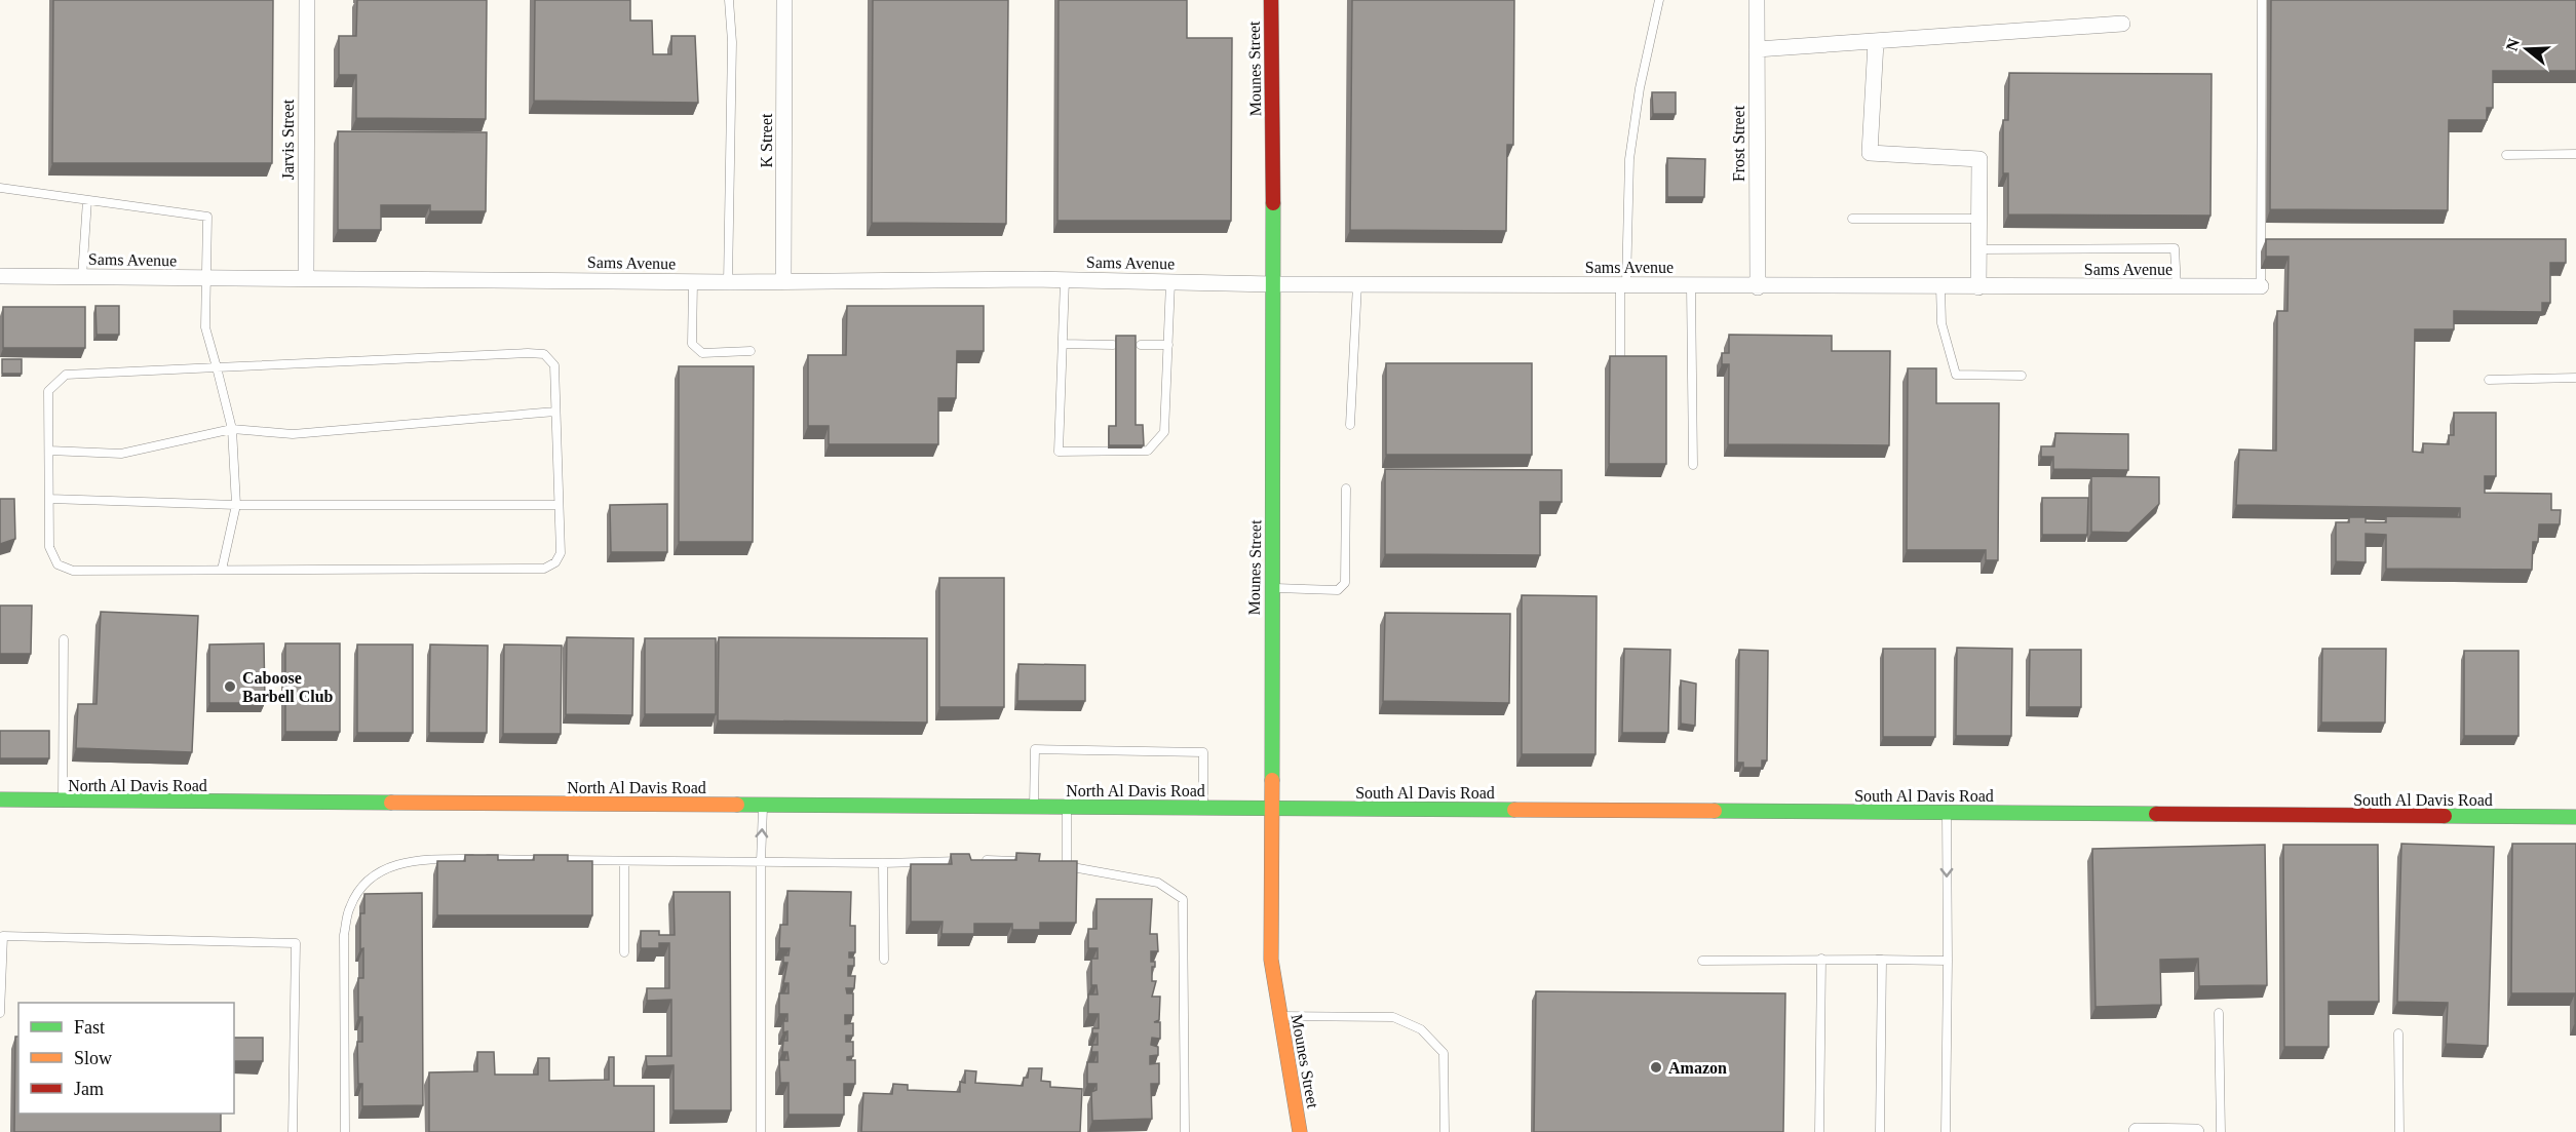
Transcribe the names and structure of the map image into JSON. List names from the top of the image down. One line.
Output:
{"streets":{"street":["Mounes Street","Jarvis Street","K Street","Frost Street","Sams Avenue","North Al Davis Road","South Al Davis Road"]},"crossings":[["Mounes Street","Sams Avenue"],["Mounes Street","North Al Davis Road"],["Mounes Street","South Al Davis Road"],["Jarvis Street","Sams Avenue"],["K Street","Sams Avenue"],["Frost Street","Sams Avenue"],["North Al Davis Road","South Al Davis Road"]],"places":["Caboose Barbell Club","Amazon"],"legend":["Fast","Slow","Jam"],"north":"left"}
